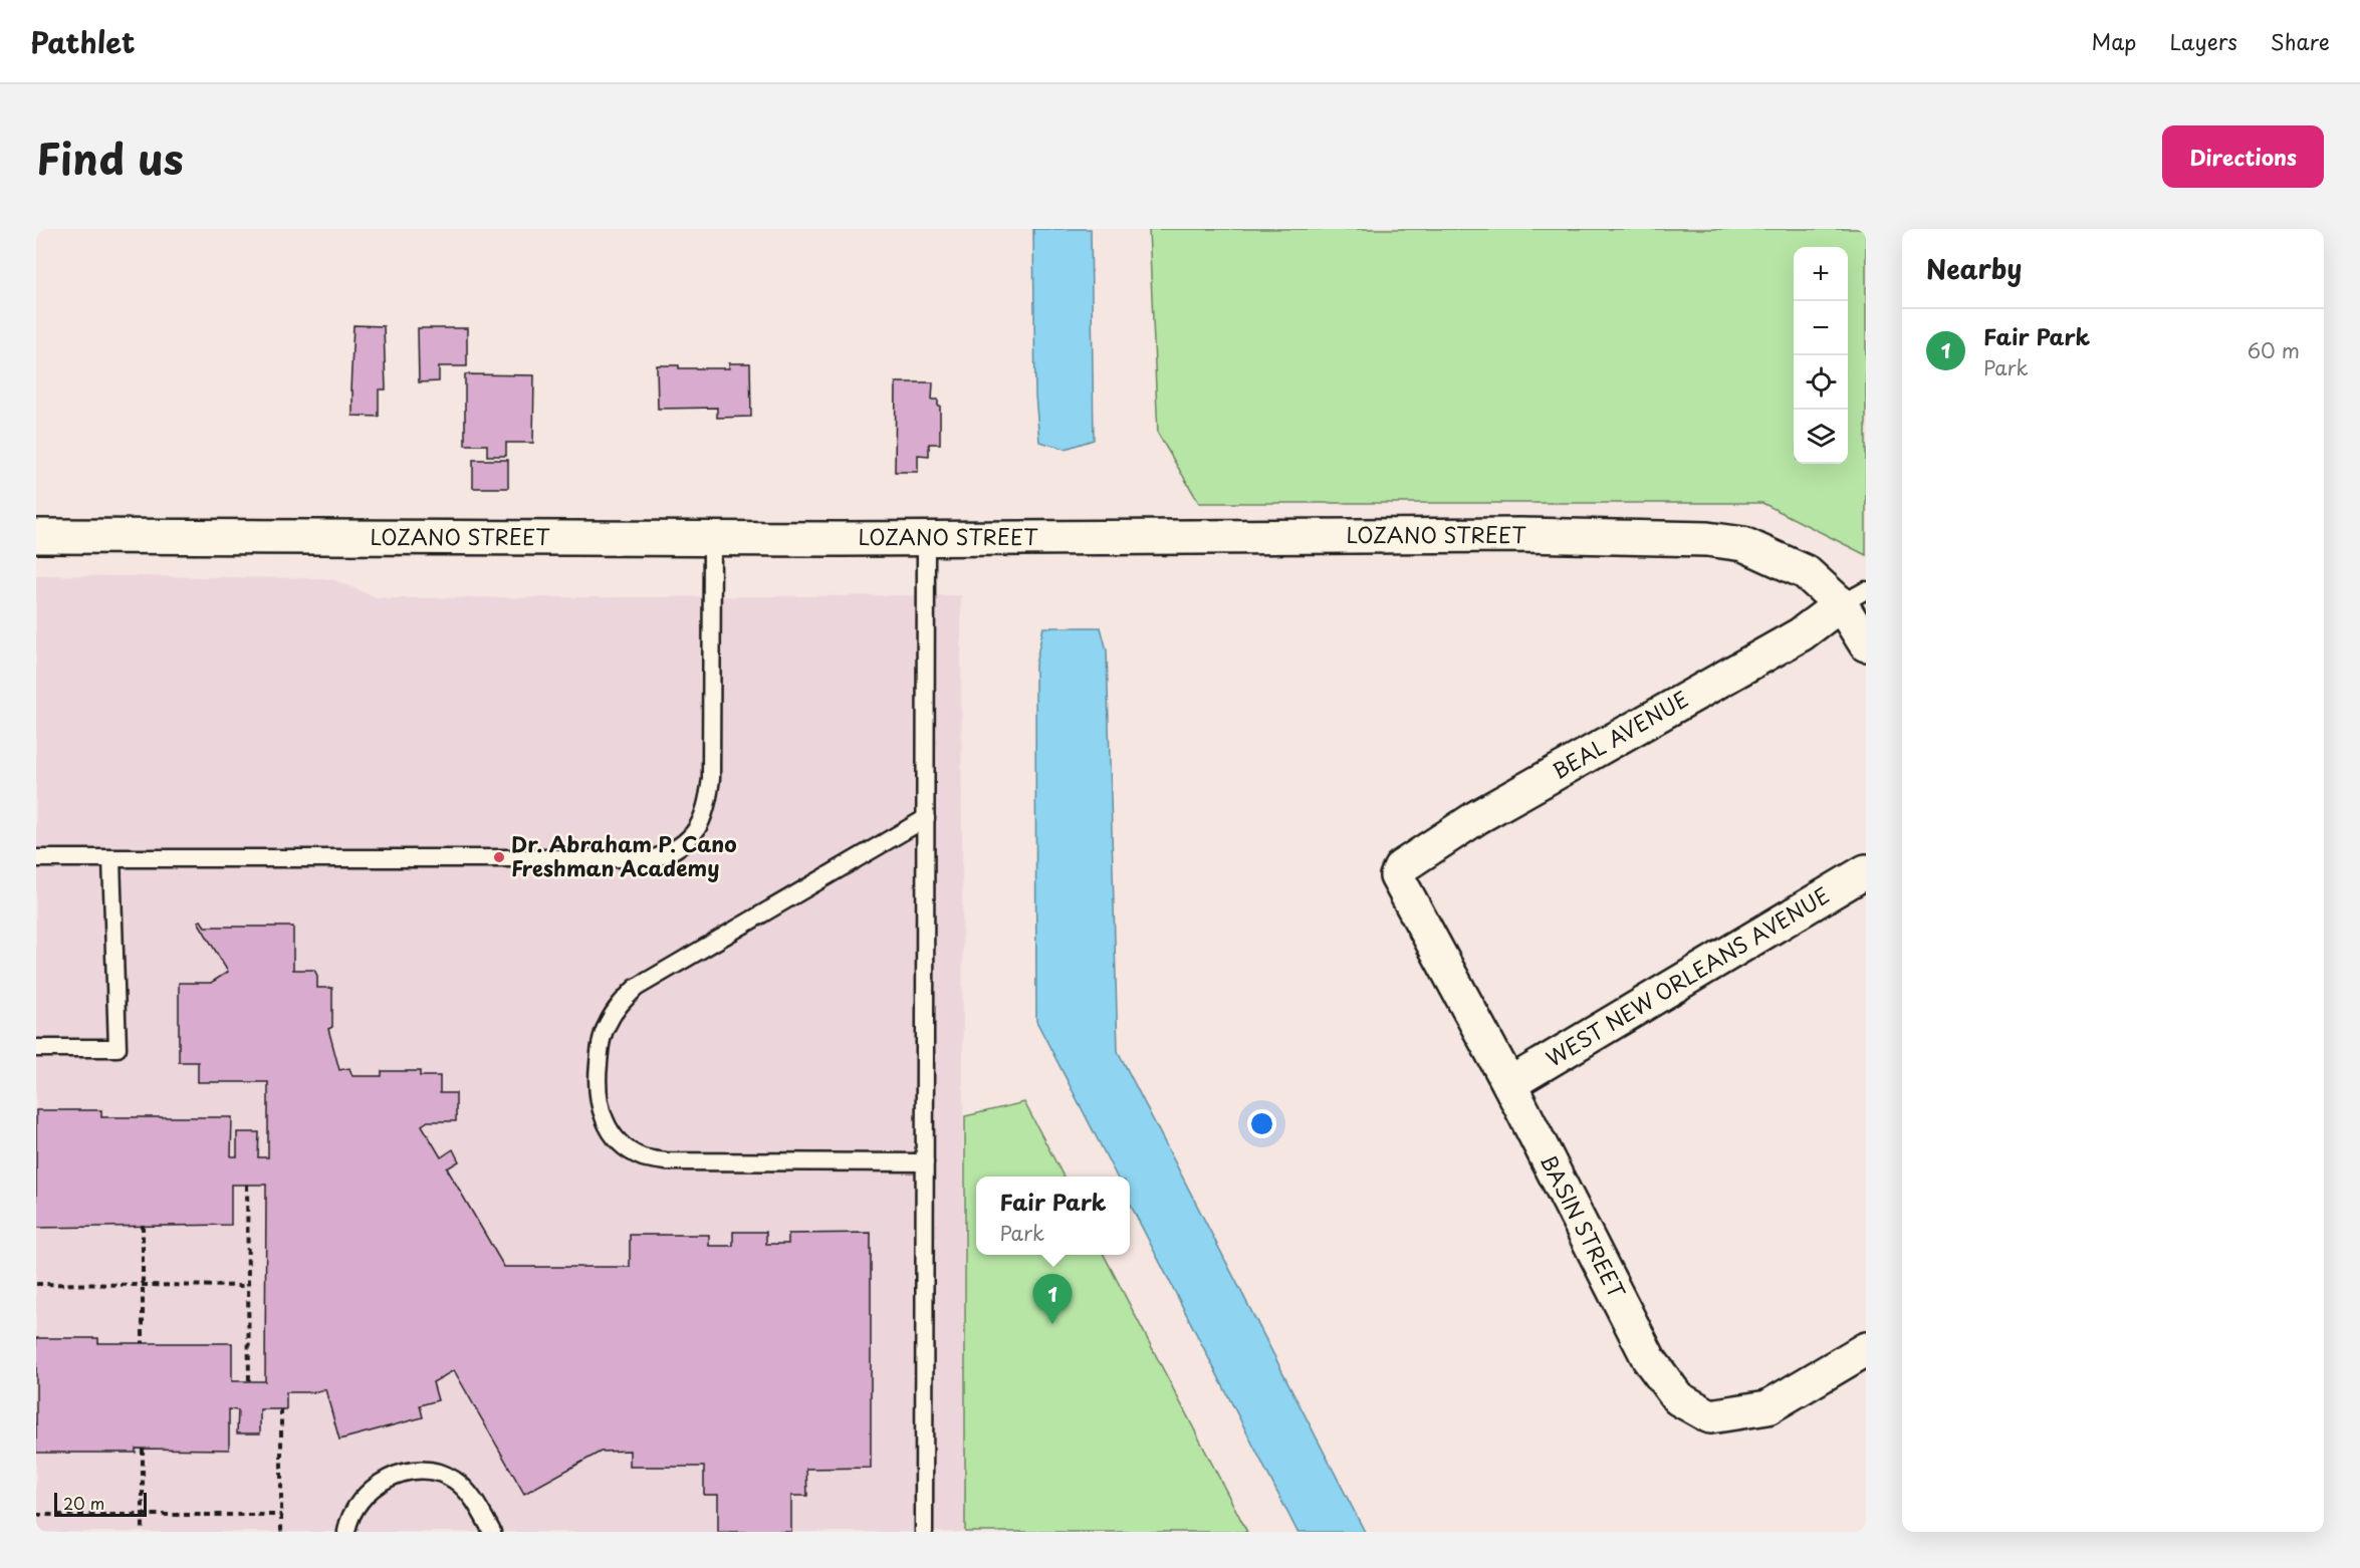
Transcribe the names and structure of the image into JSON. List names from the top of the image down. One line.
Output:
{"streets":{"street":["LOZANO STREET","BEAL AVENUE","WEST NEW ORLEANS AVENUE","BASIN STREET"]},"crossings":[["LOZANO STREET","BEAL AVENUE"],["BEAL AVENUE","BASIN STREET"],["WEST NEW ORLEANS AVENUE","BASIN STREET"]],"places":["Dr. Abraham P. Cano Freshman Academy"],"scale_bar":"20 m","page":{"header":"Pathlet","nav":["Map","Layers","Share"],"title":"Find us","buttons":"Directions","heading":"Nearby","map_buttons":["+","−"],"list":[{"mark":"1","name":"Fair Park","note":"Park","value":"60 m"}],"popup":["Fair Park","Park"],"pins":"1","scale":"20 m"}}
